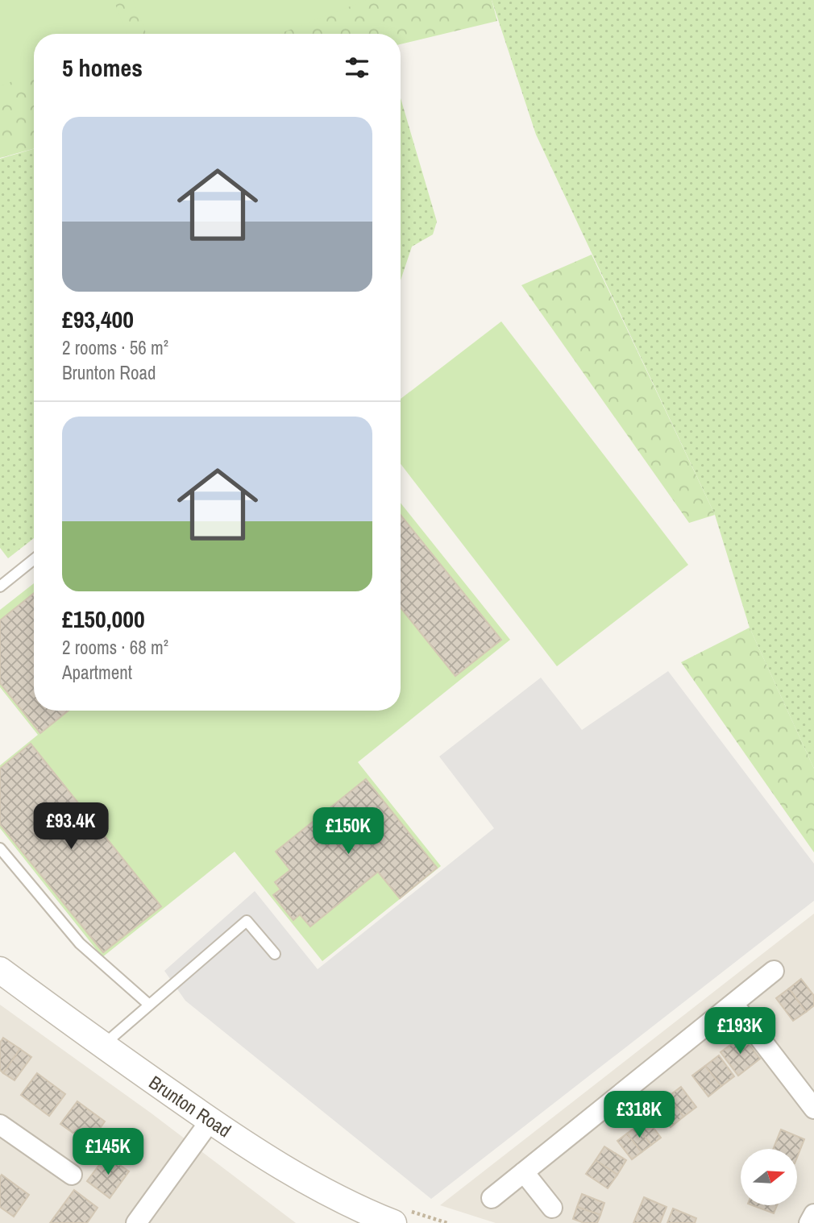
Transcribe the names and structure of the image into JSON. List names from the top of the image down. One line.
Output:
{"streets":{"street":["Brunton Road"]},"north":"right","page":{"heading":"5 homes","list":[{"name":"£93,400","note":"2 rooms · 56 m² · Brunton Road"},{"name":"£150,000","note":"2 rooms · 68 m² · Apartment"}],"price":["£93.4K","£150K","£193K","£318K","£145K"]}}
